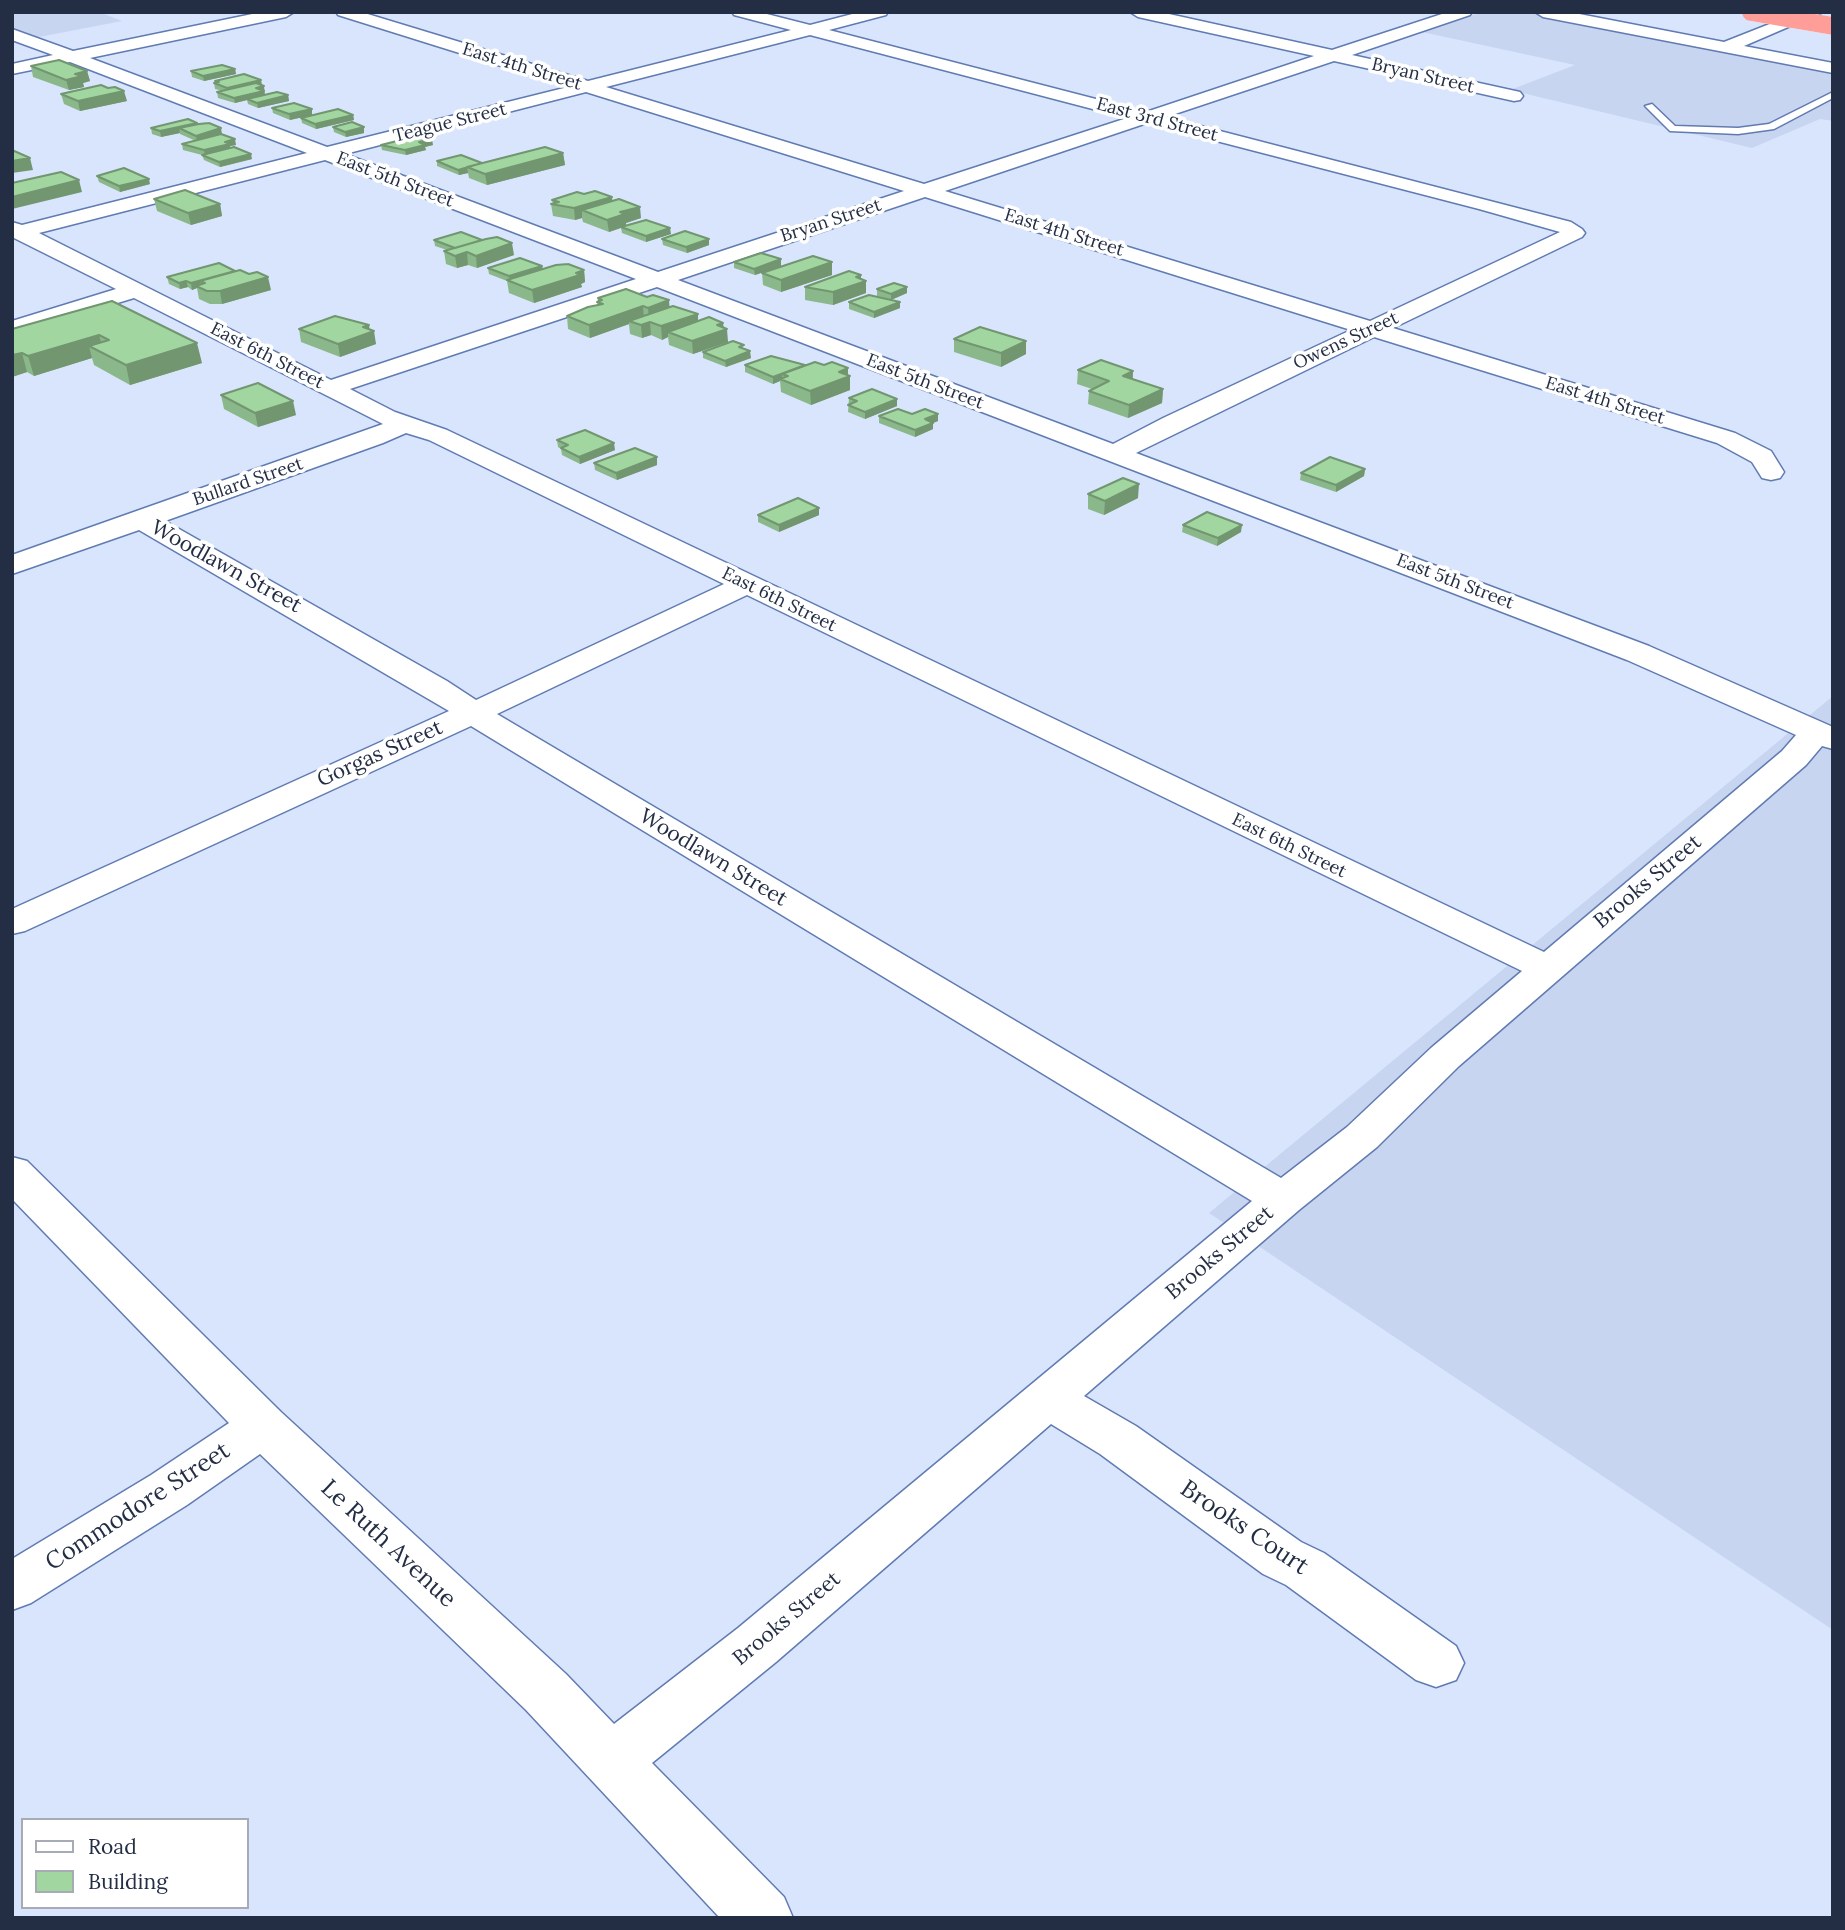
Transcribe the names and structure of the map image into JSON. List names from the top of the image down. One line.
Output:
{"streets":{"street":["East 4th Street","Bryan Street","East 3rd Street","Teague Street","East 5th Street","Owens Street","East 6th Street","Bullard Street","Woodlawn Street","Gorgas Street","Brooks Street","Commodore Street","Brooks Court","Le Ruth Avenue"]},"crossings":[["East 4th Street","Bryan Street"],["East 4th Street","Teague Street"],["East 4th Street","Owens Street"],["Bryan Street","East 3rd Street"],["Bryan Street","East 5th Street"],["Bryan Street","East 6th Street"],["East 3rd Street","Teague Street"],["East 3rd Street","Owens Street"],["Teague Street","East 5th Street"],["Teague Street","East 6th Street"],["East 5th Street","Owens Street"],["East 5th Street","Brooks Street"],["East 6th Street","Bullard Street"],["East 6th Street","Gorgas Street"],["East 6th Street","Brooks Street"],["Bullard Street","Woodlawn Street"],["Woodlawn Street","Gorgas Street"],["Woodlawn Street","Brooks Street"],["Brooks Street","Brooks Court"],["Brooks Street","Le Ruth Avenue"],["Commodore Street","Le Ruth Avenue"]],"legend":["Road","Building"]}
